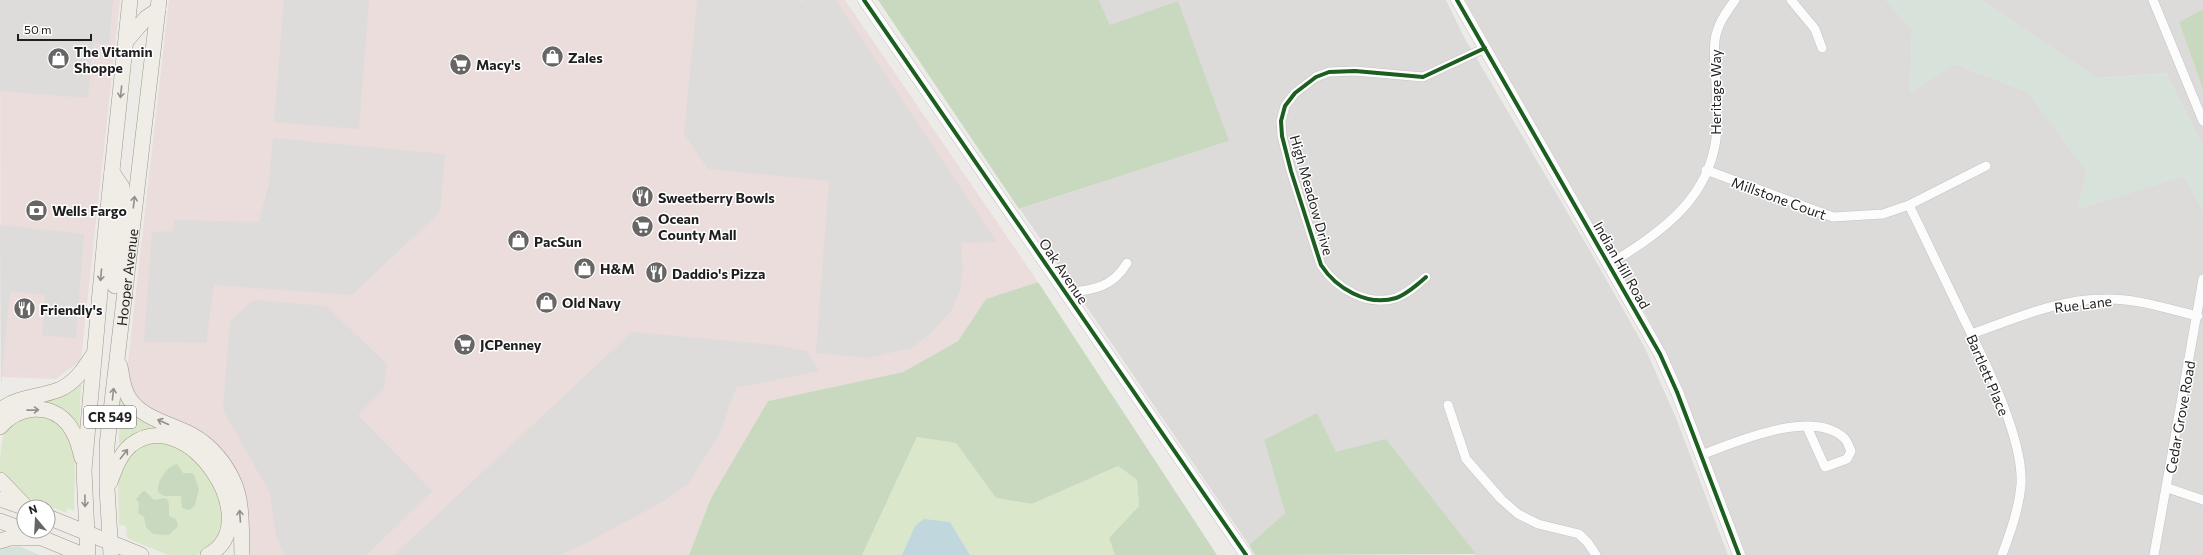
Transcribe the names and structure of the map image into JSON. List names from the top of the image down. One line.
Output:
{"streets":{"main road":["Hooper Avenue","CR 549"],"street":["Heritage Way","High Meadow Drive","Millstone Court","Indian Hill Road","Oak Avenue","Rue Lane","Bartlett Place","Cedar Grove Road"]},"crossings":[["Heritage Way","Millstone Court"],["Heritage Way","Indian Hill Road"],["High Meadow Drive","Indian Hill Road"],["Millstone Court","Bartlett Place"],["Rue Lane","Bartlett Place"],["Rue Lane","Cedar Grove Road"]],"places":{"shop":["Zales","The Vitamin Shoppe","PacSun","H&M","Old Navy"],"supermarket":["Macy's","Ocean County Mall","JCPenney"],"restaurant":["Sweetberry Bowls","Daddio's Pizza","Friendly's"],"bank":["Wells Fargo"]},"scale_bar":"50 m","north":"top"}
